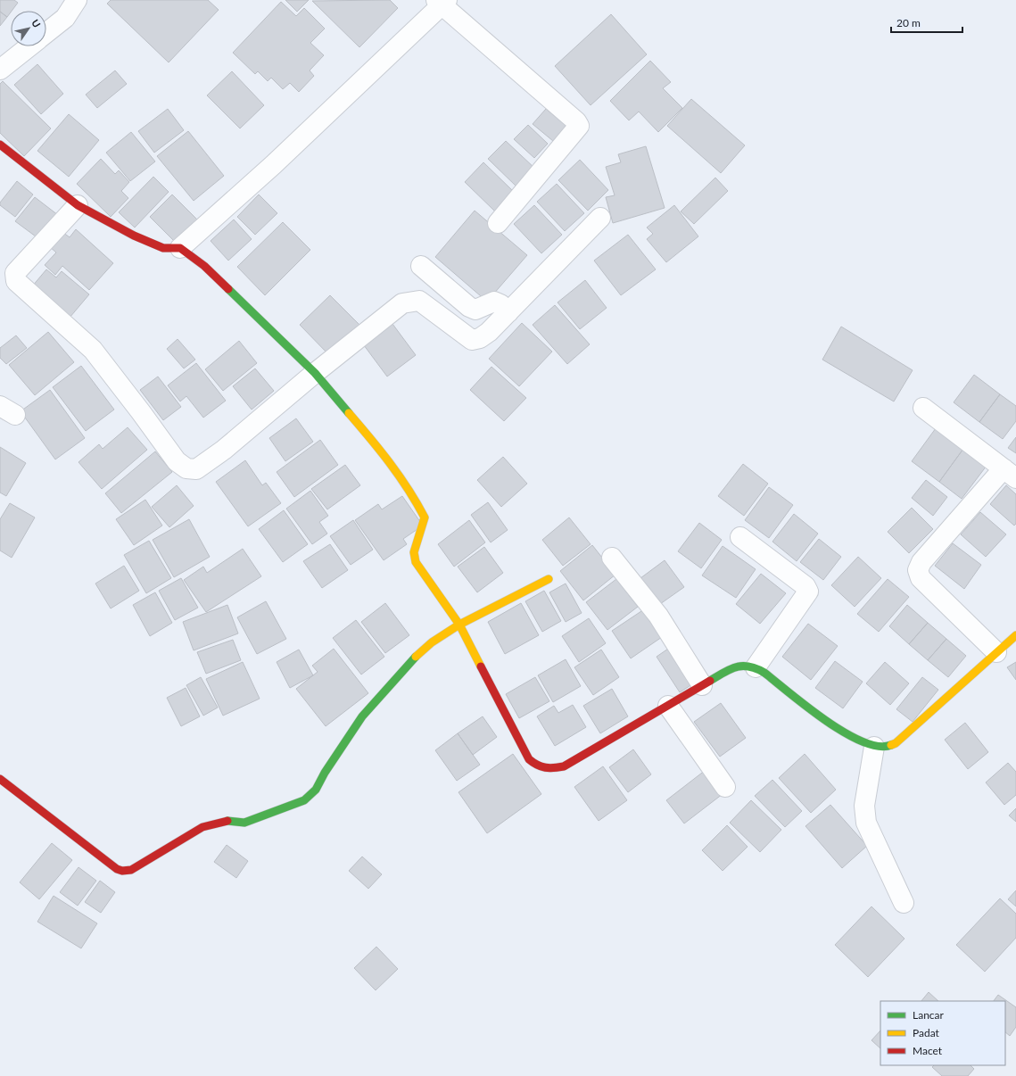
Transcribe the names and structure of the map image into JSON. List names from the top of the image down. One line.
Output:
{"legend":["Lancar","Padat","Macet"],"scale_bar":"20 m","north":"top right"}
